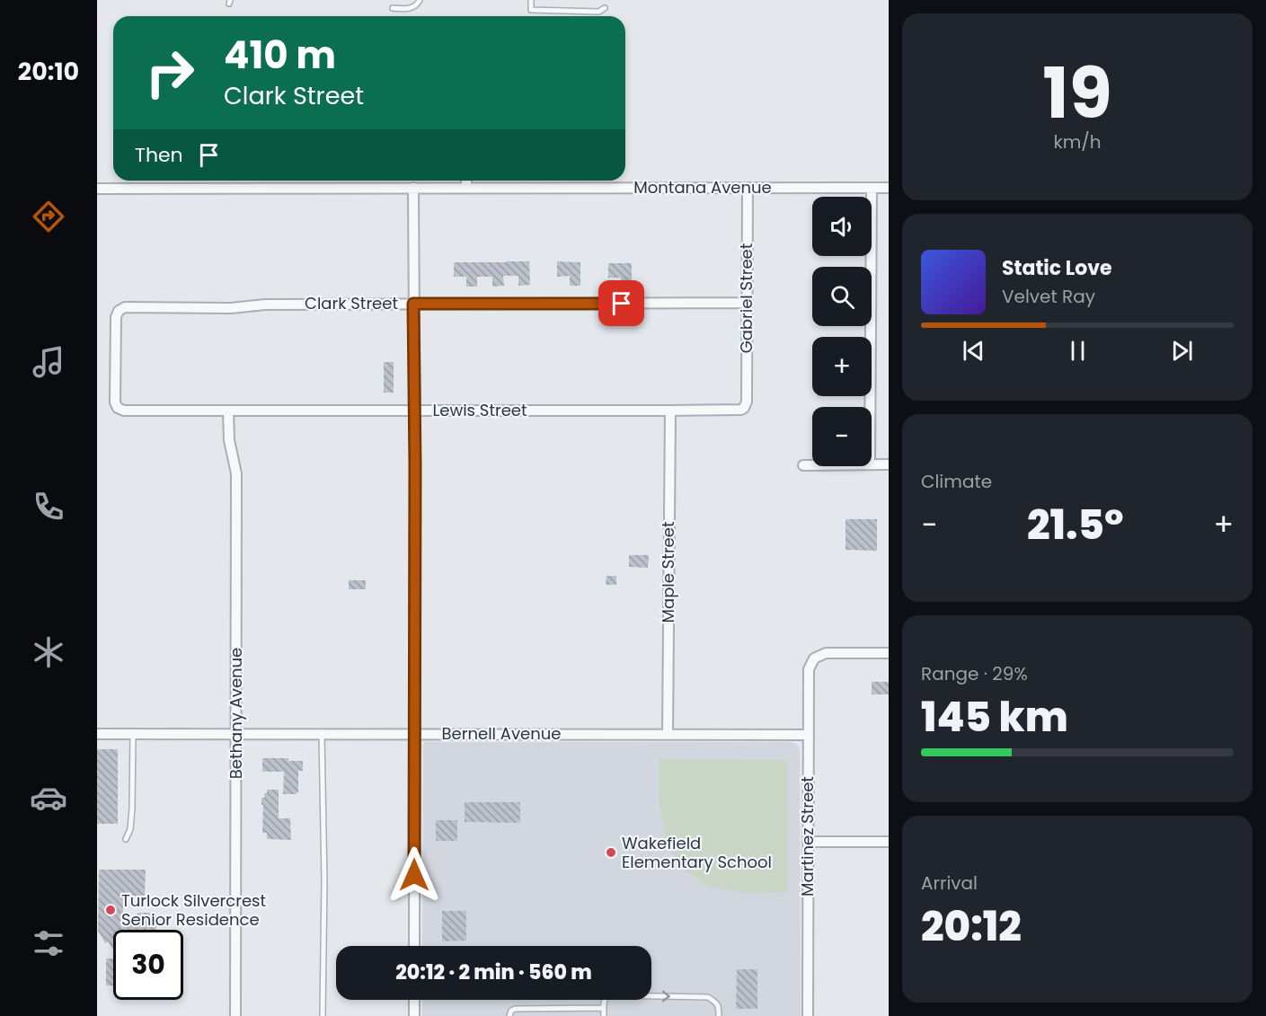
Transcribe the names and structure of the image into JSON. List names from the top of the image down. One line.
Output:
{"streets":{"street":["Montana Avenue","Gabriel Street","Clark Street","Lewis Street","Maple Street","Bethany Avenue","Bernell Avenue","Martinez Street"]},"crossings":[["Montana Avenue","Gabriel Street"],["Gabriel Street","Clark Street"],["Gabriel Street","Lewis Street"],["Clark Street","Lewis Street"],["Lewis Street","Maple Street"],["Lewis Street","Bethany Avenue"],["Maple Street","Bernell Avenue"],["Bethany Avenue","Bernell Avenue"],["Bernell Avenue","Martinez Street"]],"places":["Wakefield Elementary School","Turlock Silvercrest Senior Residence"],"page":{"tabs":"20:10","tile":[["19","km/h"],"Climate",["Range · 29%","145 km"],["Arrival","20:12"]],"turn":["410 m","Clark Street"],"then":"Then","map_buttons":["+","−"],"song":["Static Love","Velvet Ray"],"heat":["−","21.5°","+"],"limit":"30","trip":"20:12 · 2 min · 560 m"}}
